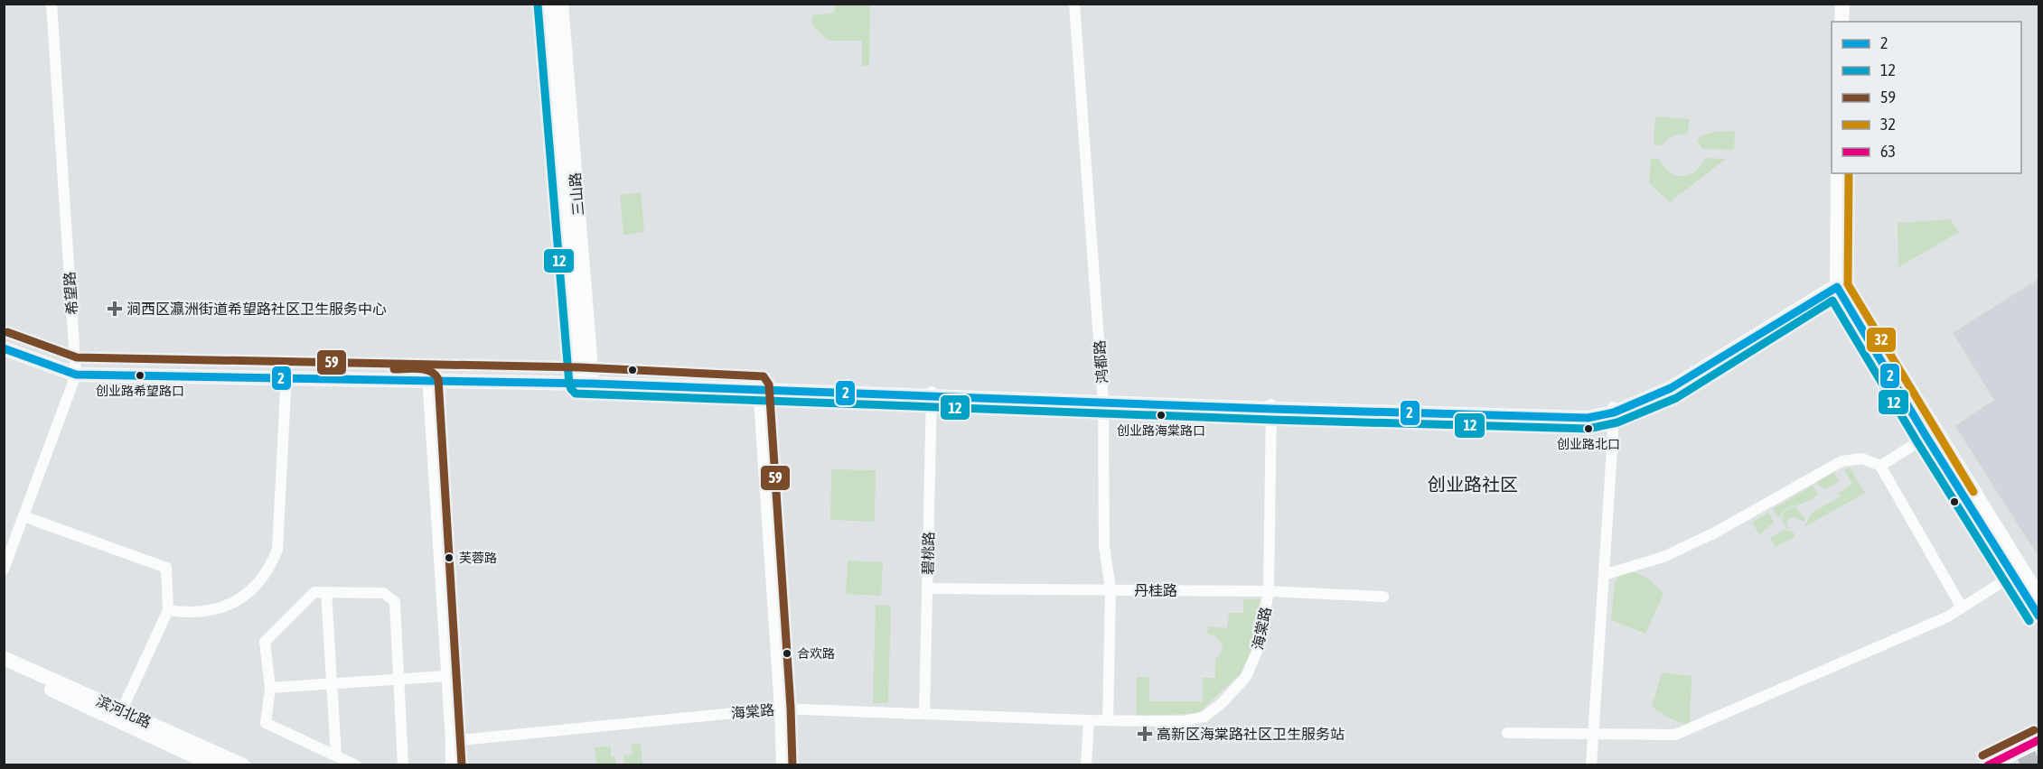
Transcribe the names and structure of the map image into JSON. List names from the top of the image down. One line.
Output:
{"streets":{"street":["三山路","希望路","鸿都路","碧桃路","丹桂路","海棠路","滨河北路"]},"crossings":[["鸿都路","丹桂路"],["鸿都路","海棠路"],["碧桃路","丹桂路"],["碧桃路","海棠路"],["丹桂路","海棠路"]],"districts":["创业路社区"],"places":{"health":["涧西区瀛洲街道希望路社区卫生服务中心","高新区海棠路社区卫生服务站"],"other":["创业路希望路口","创业路海棠路口","创业路北口","芙蓉路","合欢路"]},"lines":["transit line 12","transit line 32","transit line 2","transit line 59","transit line 63"],"legend":["2","12","59","32","63"]}
